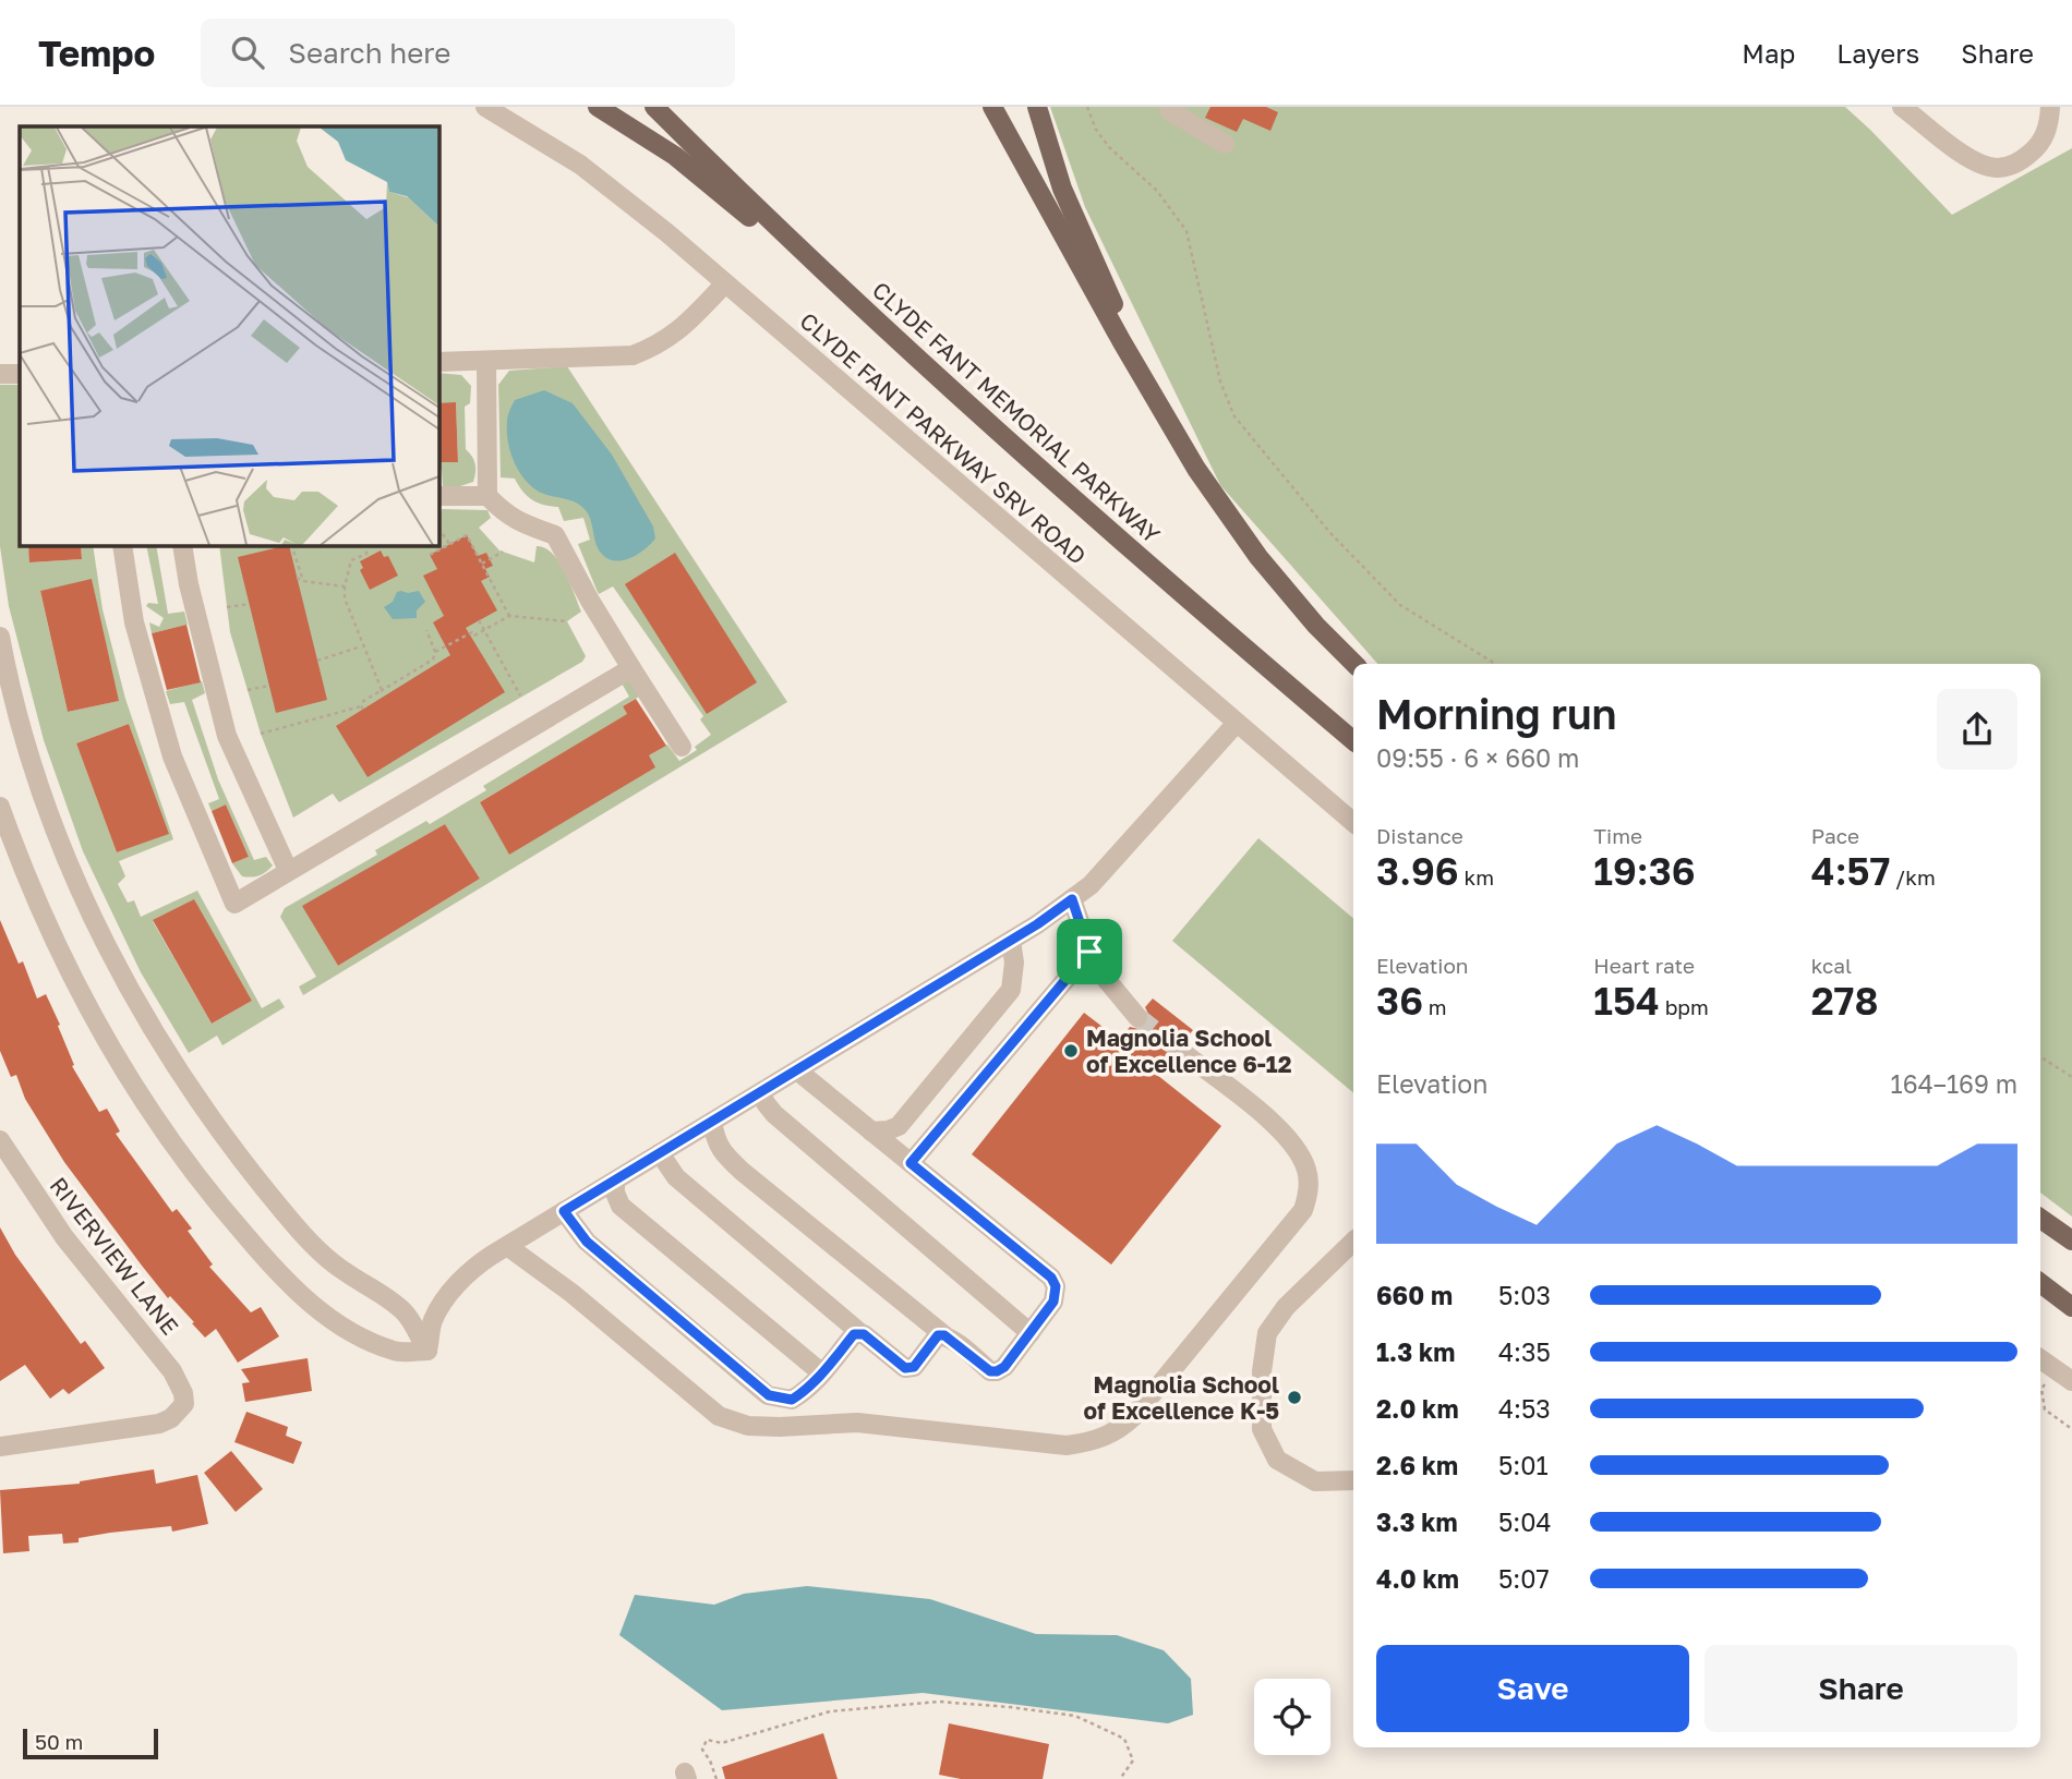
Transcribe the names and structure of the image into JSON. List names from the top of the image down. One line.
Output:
{"streets":{"main road":["CLYDE FANT MEMORIAL PARKWAY"],"street":["CLYDE FANT PARKWAY SRV ROAD","RIVERVIEW LANE"]},"places":["Magnolia School of Excellence 6-12","Magnolia School of Excellence K-5"],"scale_bar":"50 m","page":{"header":"Tempo","search":"Search here","nav":["Map","Layers","Share"],"heading":["Morning run","09:55 · 6 × 660 m"],"stats":[["Distance","3.96 km"],["Time","19:36"],["Pace","4:57 /km"],["Elevation","36 m"],["Heart rate","154 bpm"],["kcal","278"]],"chart":["Elevation","164–169 m"],"list":[{"name":"660 m","note":"5:03"},{"name":"1.3 km","note":"4:35"},{"name":"2.0 km","note":"4:53"},{"name":"2.6 km","note":"5:01"},{"name":"3.3 km","note":"5:04"},{"name":"4.0 km","note":"5:07"}],"buttons":["Save","Share"],"scale":"50 m"}}
